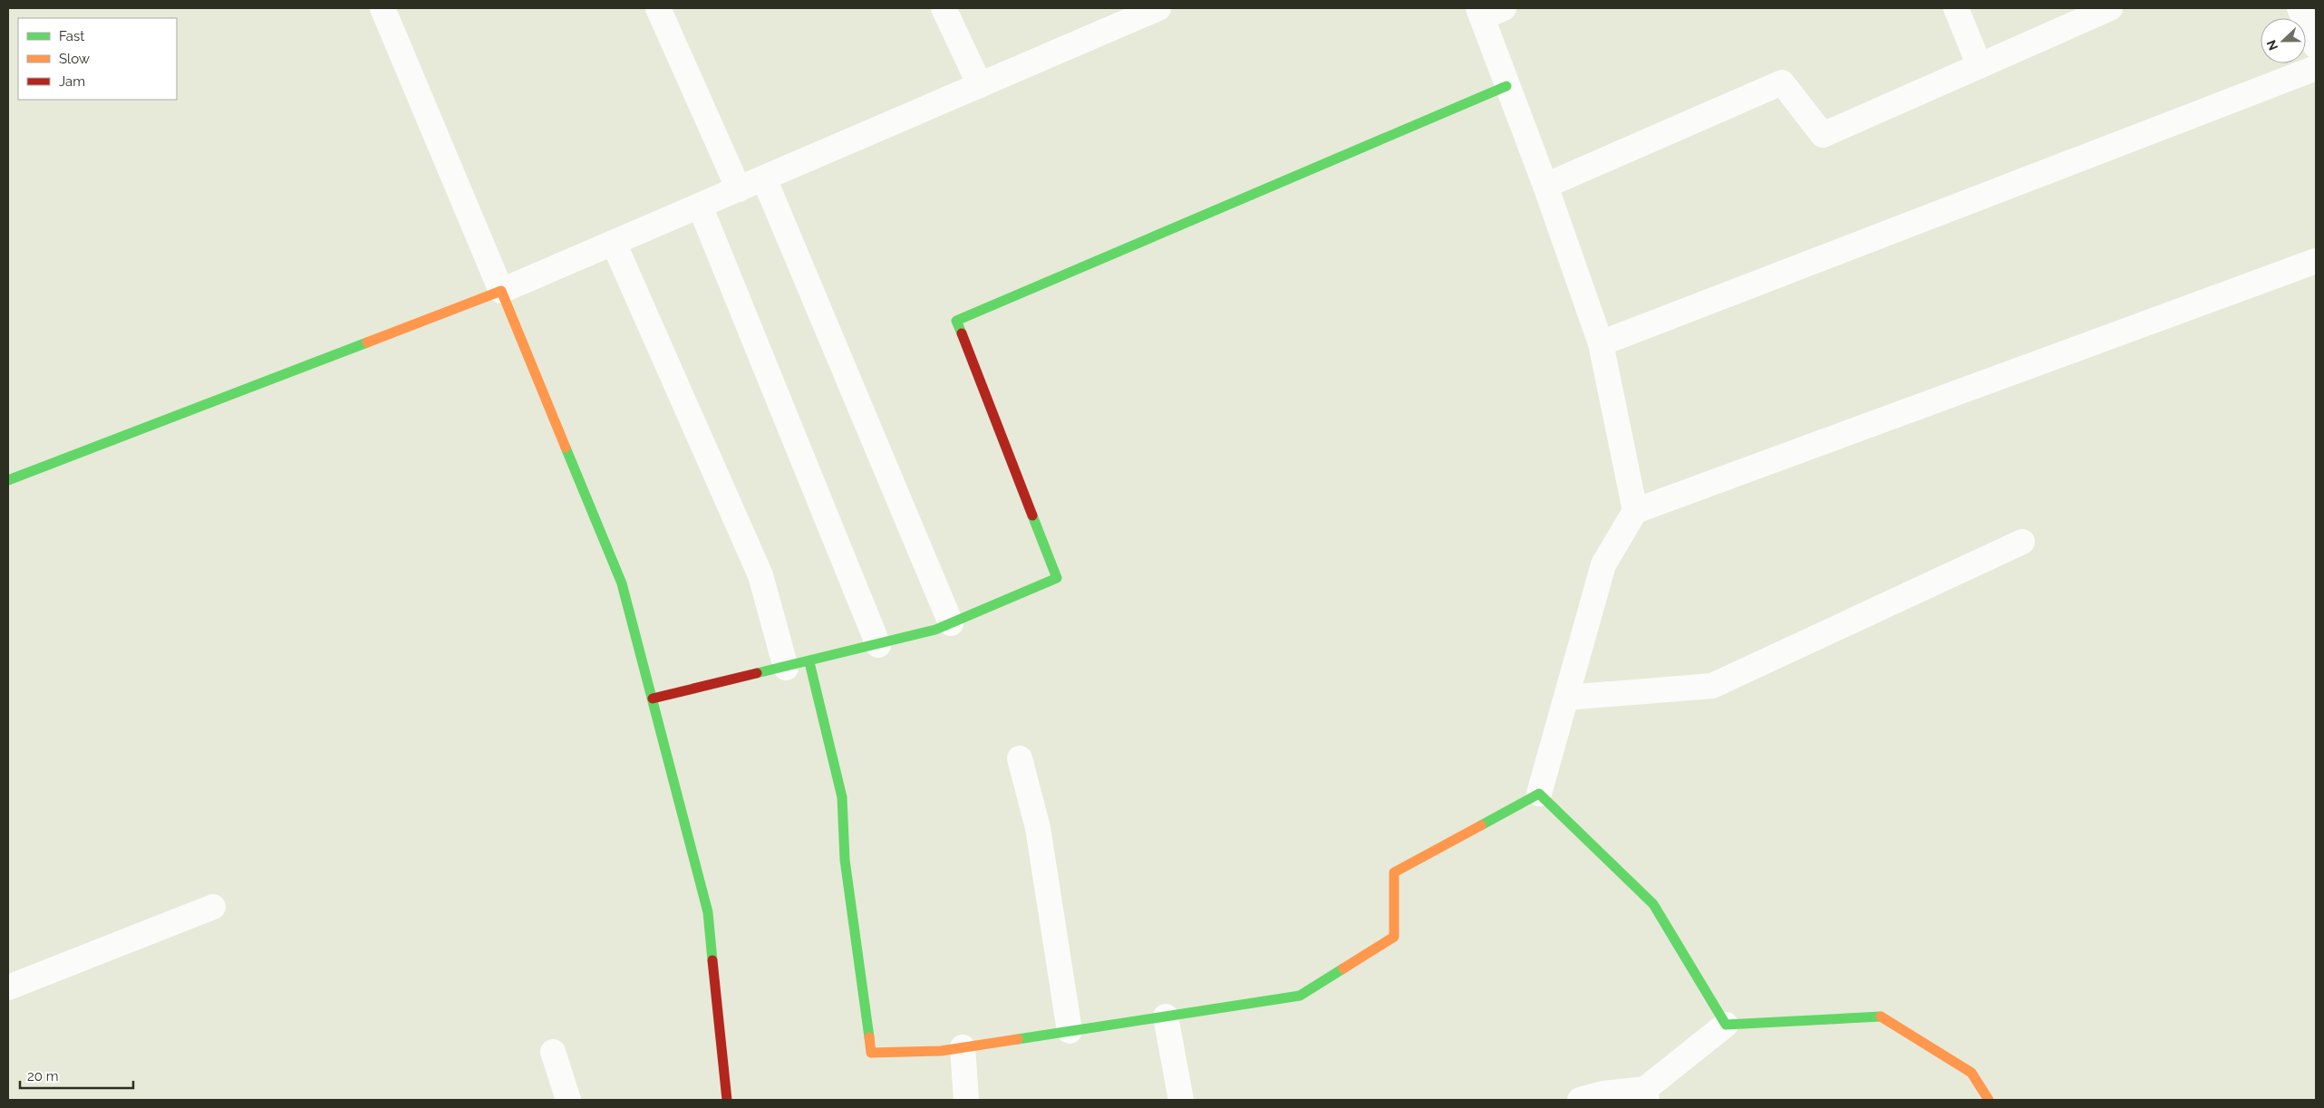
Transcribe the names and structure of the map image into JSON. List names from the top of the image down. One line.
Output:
{"legend":["Fast","Slow","Jam"],"scale_bar":"20 m","north":"left"}
